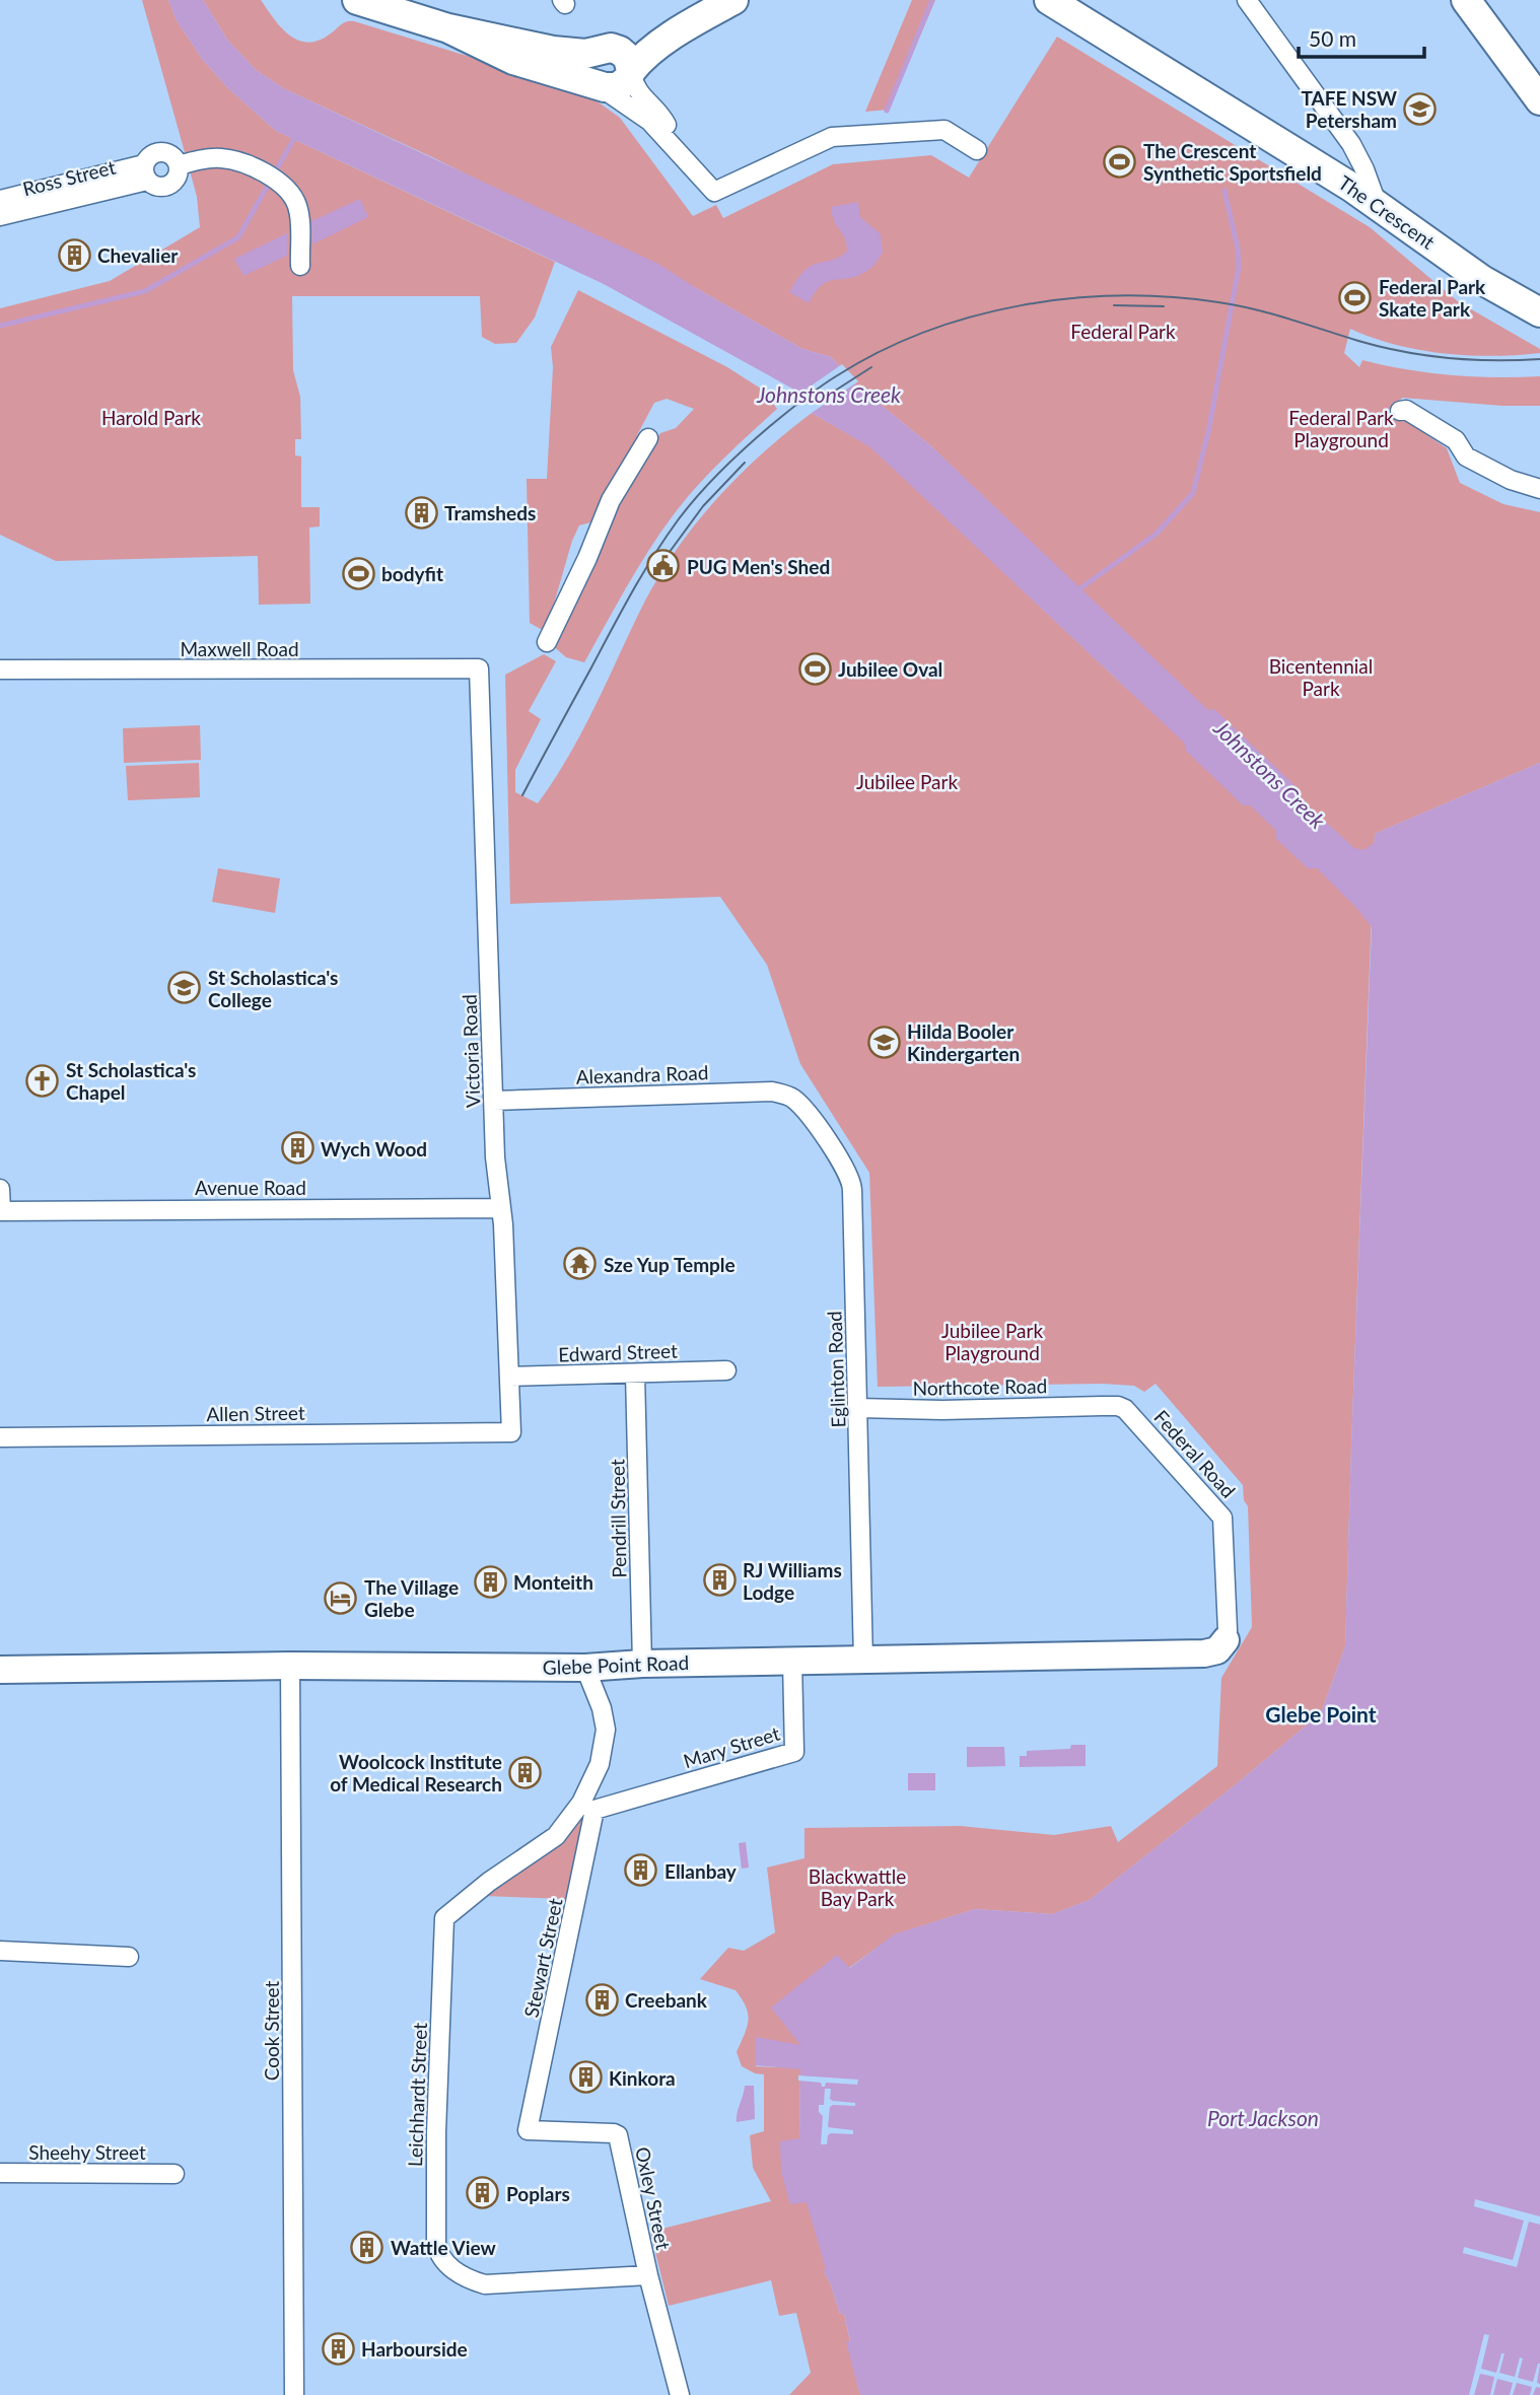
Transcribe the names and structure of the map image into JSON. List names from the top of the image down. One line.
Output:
{"streets":{"main road":["The Crescent"],"street":["Ross Street","Maxwell Road","Victoria Road","Alexandra Road","Avenue Road","Edward Street","Eglinton Road","Northcote Road","Allen Street","Federal Road","Pendrill Street","Glebe Point Road","Mary Street","Stewart Street","Cook Street","Leichhardt Street","Sheehy Street","Oxley Street"]},"crossings":[["Maxwell Road","Victoria Road"],["Victoria Road","Alexandra Road"],["Victoria Road","Avenue Road"],["Victoria Road","Edward Street"],["Victoria Road","Allen Street"],["Alexandra Road","Eglinton Road"],["Edward Street","Pendrill Street"],["Eglinton Road","Northcote Road"],["Eglinton Road","Glebe Point Road"],["Northcote Road","Federal Road"],["Federal Road","Glebe Point Road"],["Pendrill Street","Glebe Point Road"],["Glebe Point Road","Mary Street"],["Glebe Point Road","Cook Street"],["Glebe Point Road","Leichhardt Street"],["Mary Street","Stewart Street"],["Mary Street","Leichhardt Street"],["Stewart Street","Leichhardt Street"],["Stewart Street","Oxley Street"],["Leichhardt Street","Oxley Street"]],"districts":["Glebe Point"],"water":["Johnstons Creek","Port Jackson"],"parks":["Federal Park","Harold Park","Federal Park Playground","Bicentennial Park","Jubilee Park","Jubilee Park Playground","Blackwattle Bay Park"],"places":{"school or university":["TAFE NSW Petersham","St Scholastica's College","Hilda Booler Kindergarten"],"sports":["The Crescent Synthetic Sportsfield","Federal Park Skate Park","bodyfit","Jubilee Oval"],"building":["Chevalier","Tramsheds","Wych Wood","RJ Williams Lodge","Monteith","Woolcock Institute of Medical Research","Ellanbay","Creebank","Kinkora","Poplars","Wattle View","Harbourside"],"public building":["PUG Men's Shed"],"church":["St Scholastica's Chapel"],"temple":["Sze Yup Temple"],"hotel":["The Village Glebe"]},"scale_bar":"50 m"}
